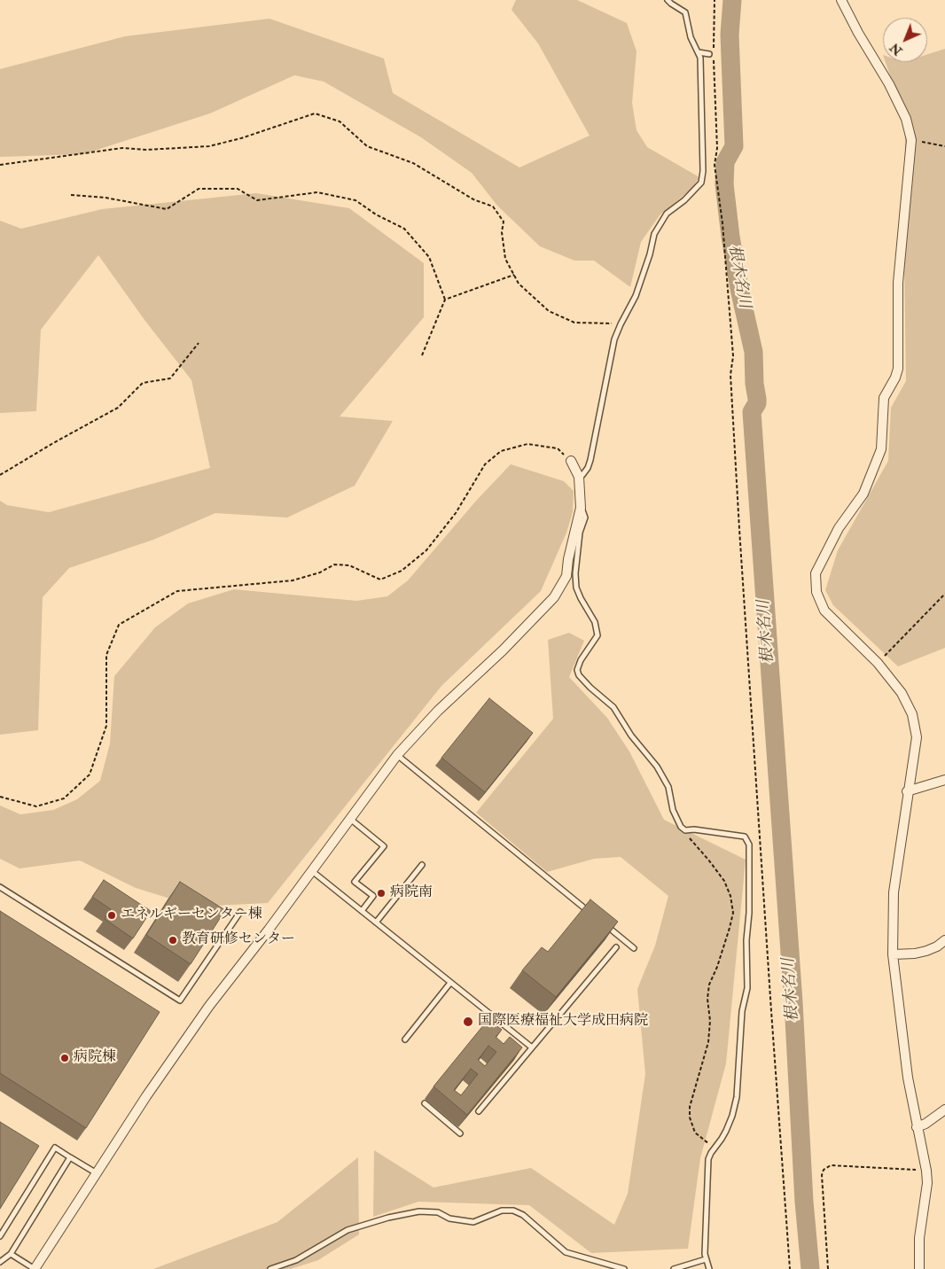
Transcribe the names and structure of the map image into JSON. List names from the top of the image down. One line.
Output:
{"water":["根木名川"],"places":["病院南","エネルギーセンター棟","教育研修センター","国際医療福祉大学成田病院","病院棟"],"north":"bottom left"}
